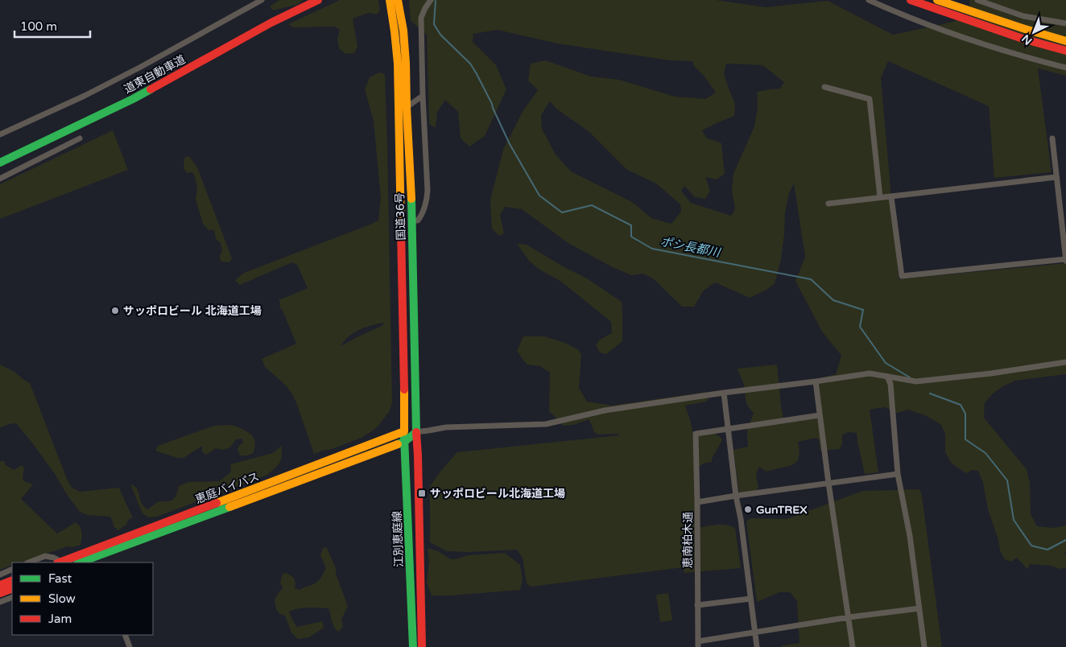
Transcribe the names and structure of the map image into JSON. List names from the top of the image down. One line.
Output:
{"streets":{"main road":["道東自動車道","国道36号","恵庭バイパス","江別恵庭線"],"street":["恵南柏木通"]},"crossings":[["国道36号","恵庭バイパス"],["国道36号","江別恵庭線"],["恵庭バイパス","江別恵庭線"]],"water":["ポシ長都川"],"places":{"other":["サッポロビール 北海道工場","GunTREX"],"transit":["サッポロビール北海道工場"]},"legend":["Fast","Slow","Jam"],"scale_bar":"100 m","north":"bottom left"}
